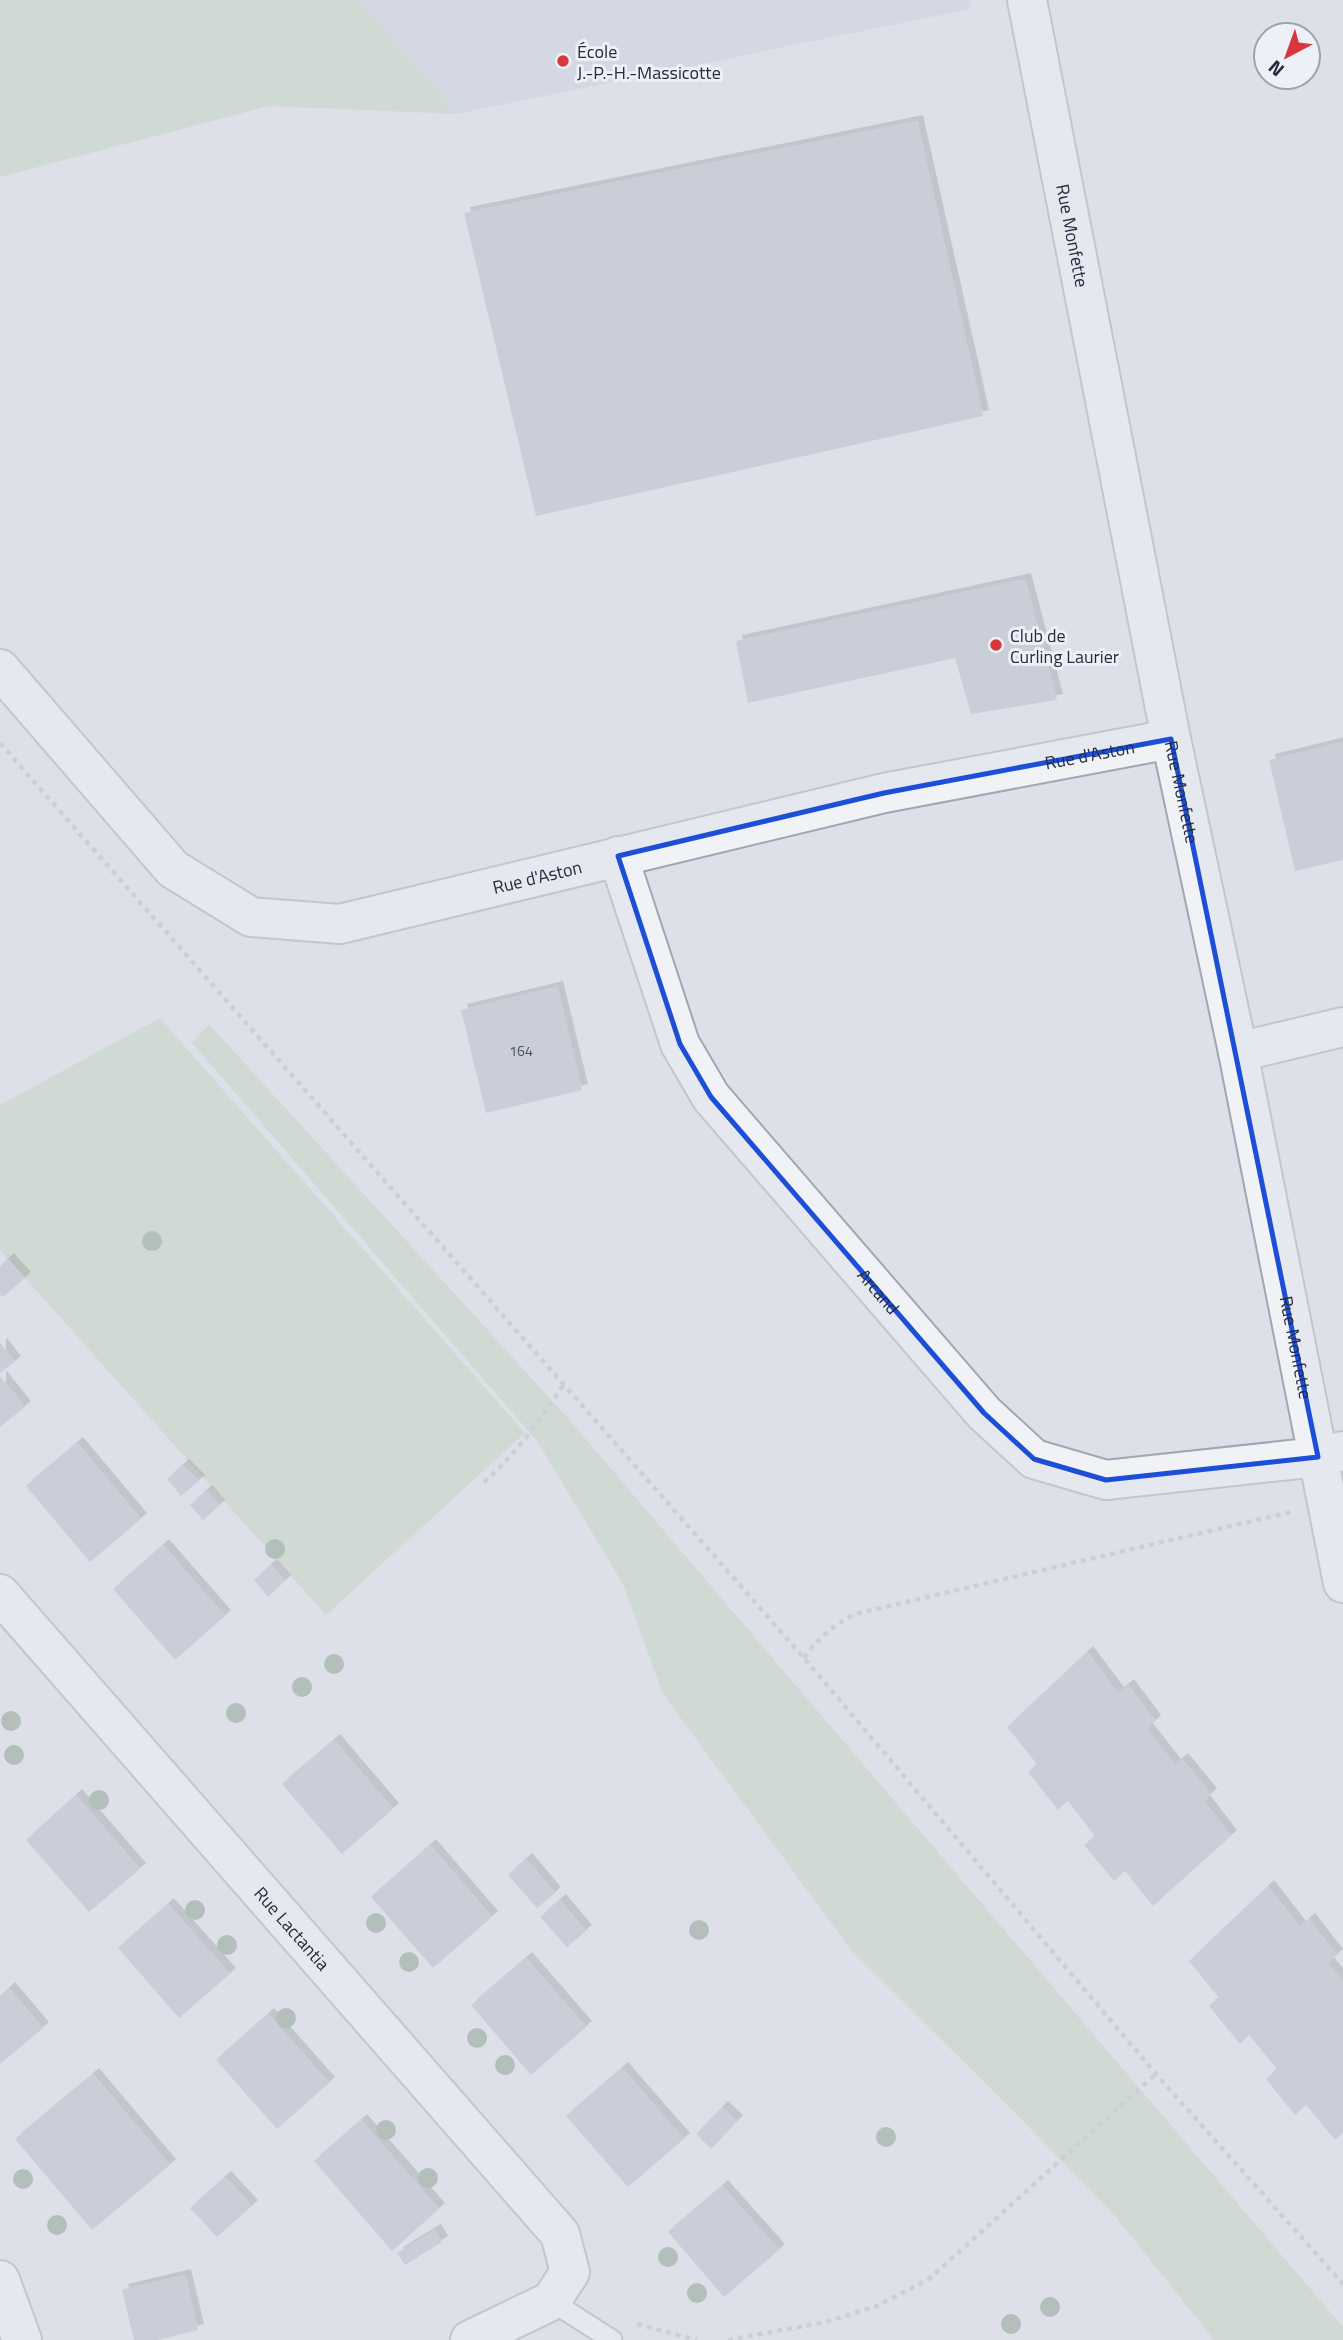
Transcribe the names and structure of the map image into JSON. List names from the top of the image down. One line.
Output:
{"streets":{"street":["Rue Monfette","Rue d'Aston","Arcand","Rue Lactantia"]},"crossings":[["Rue Monfette","Rue d'Aston"],["Rue Monfette","Arcand"],["Rue d'Aston","Arcand"]],"places":["École J.-P.-H.-Massicotte","Club de Curling Laurier"],"house_numbers":["164"],"north":"bottom left"}
